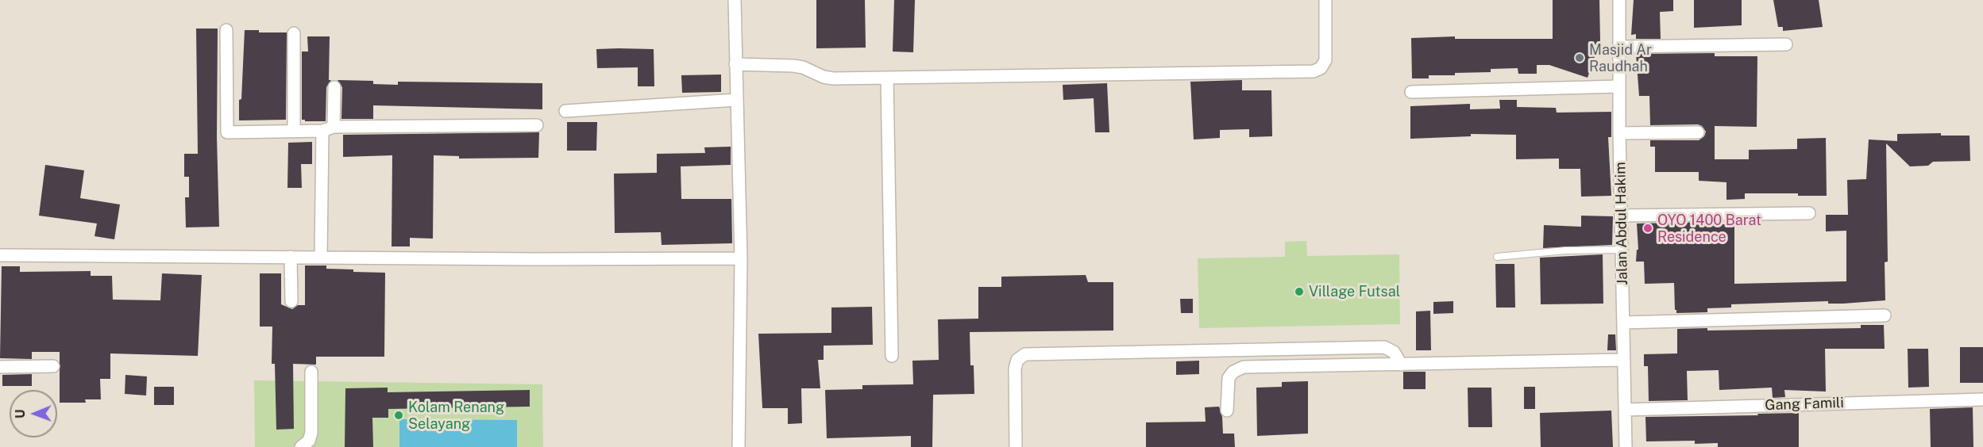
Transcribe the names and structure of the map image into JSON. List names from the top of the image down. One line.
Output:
{"streets":{"street":["Jalan Abdul Hakim","Gang Famili"]},"crossings":[["Jalan Abdul Hakim","Gang Famili"]],"places":["Masjid Ar Raudhah","OYO 1400 Barat Residence","Village Futsal","Kolam Renang Selayang"],"north":"left"}
